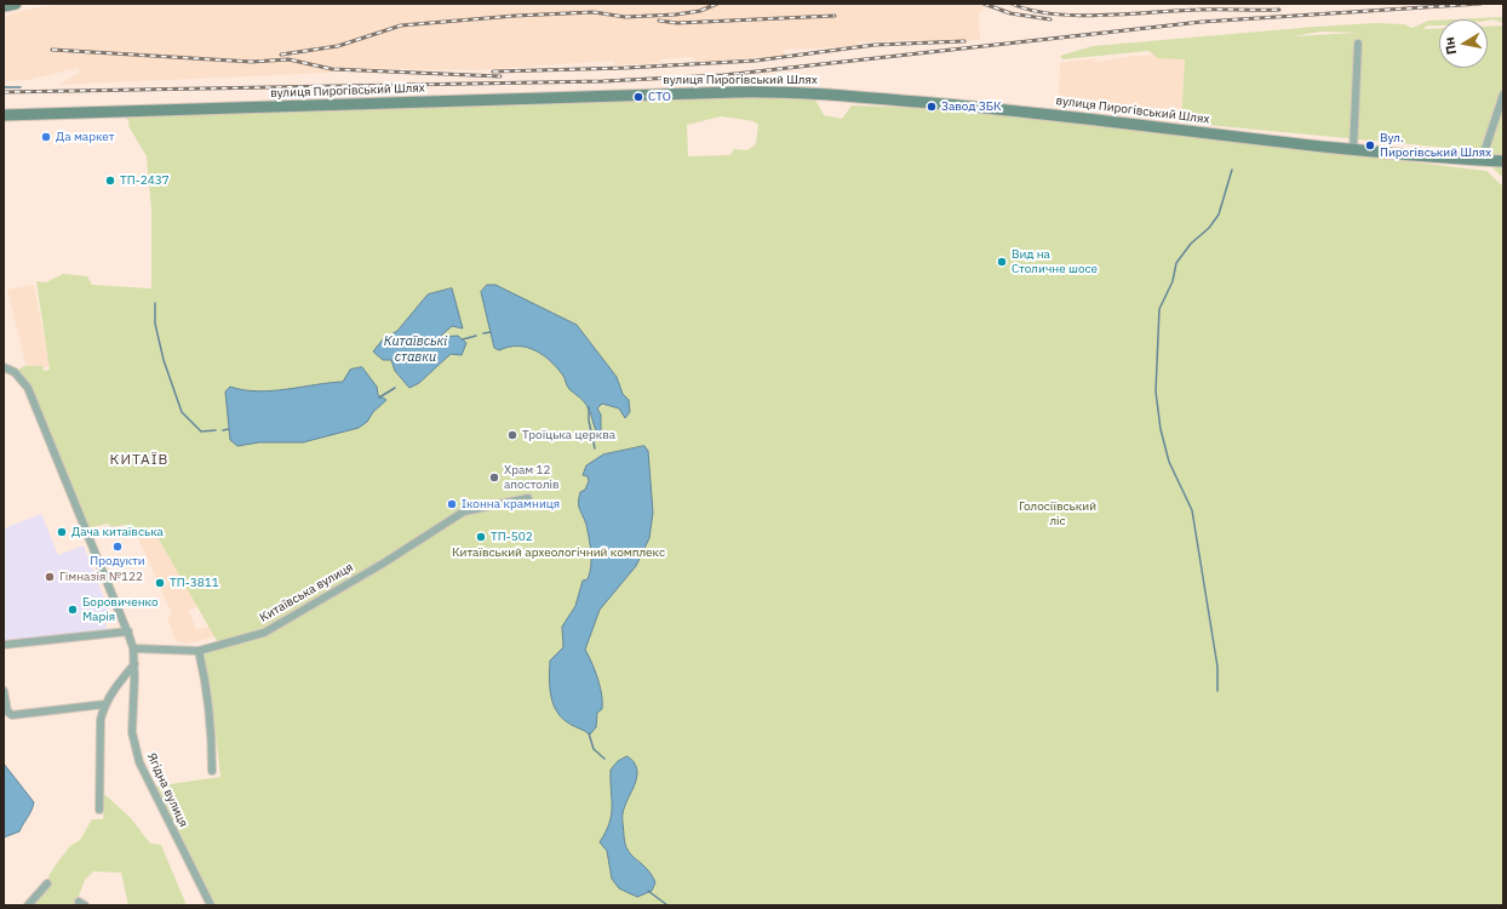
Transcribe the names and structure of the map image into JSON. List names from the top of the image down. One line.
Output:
{"streets":{"street":["вулиця Пирогівський Шлях","Китаївська вулиця","Ягідна вулиця"]},"crossings":[["Китаївська вулиця","Ягідна вулиця"]],"districts":["КИТАЇВ"],"water":["Китаївські ставки"],"parks":["Голосіївський ліс","Китаївський археологічний комплекс"],"places":["СТО","Завод ЗБК","Да маркет","Вул. Пирогівський Шлях","ТП-2437","Вид на Столичне шосе","Троїцька церква","Храм 12 апостолів","Іконна крамниця","Дача китаївська","ТП-502","Продукти","Гімназія №122","ТП-3811","Боровиченко Марія"],"north":"left"}
